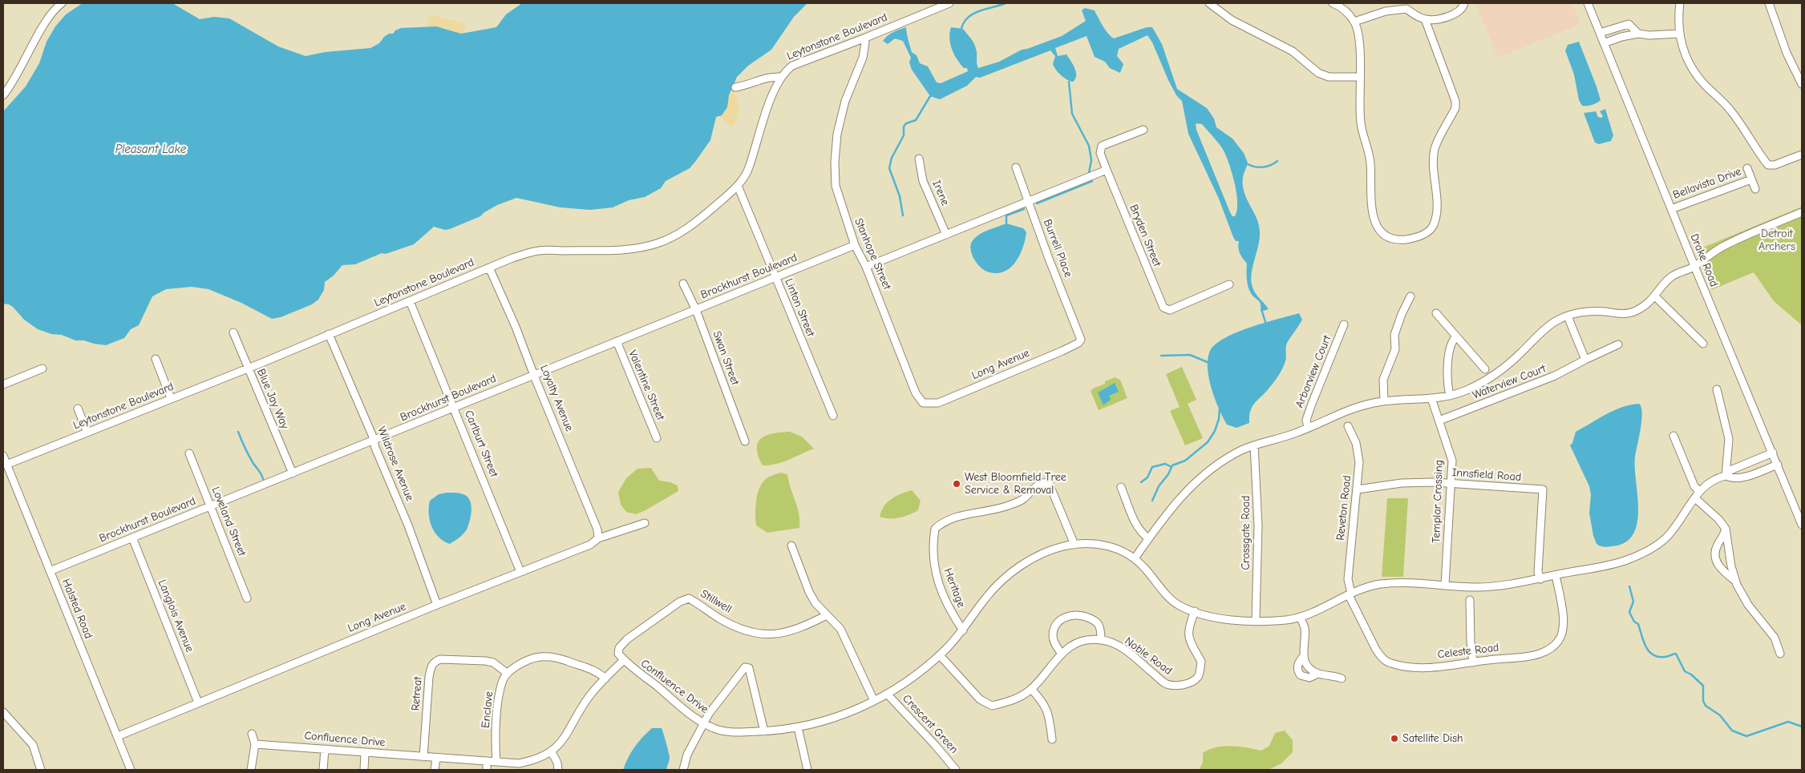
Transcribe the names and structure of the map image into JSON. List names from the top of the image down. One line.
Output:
{"streets":{"street":["Leytonstone Boulevard","Bellavista Drive","Irene","Bryden Street","Burrell Place","Stanhope Street","Drake Road","Brockhurst Boulevard","Linton Street","Swan Street","Long Avenue","Arborview Court","Waterview Court","Valentine Street","Loyalty Avenue","Blue Jay Way","Carlburt Street","Wildrose Avenue","Innsfield Road","Templar Crossing","Reveton Road","Loveland Street","Crossgate Road","Heritage","Stillwell","Halsted Road","Langlois Avenue","Celeste Road","Noble Road","Confluence Drive","Retreat","Enclave","Crescent Green"]},"crossings":[["Leytonstone Boulevard","Stanhope Street"],["Leytonstone Boulevard","Linton Street"],["Leytonstone Boulevard","Loyalty Avenue"],["Leytonstone Boulevard","Blue Jay Way"],["Leytonstone Boulevard","Carlburt Street"],["Leytonstone Boulevard","Wildrose Avenue"],["Leytonstone Boulevard","Halsted Road"],["Bellavista Drive","Drake Road"],["Burrell Place","Long Avenue"],["Stanhope Street","Brockhurst Boulevard"],["Stanhope Street","Long Avenue"],["Brockhurst Boulevard","Linton Street"],["Brockhurst Boulevard","Swan Street"],["Brockhurst Boulevard","Valentine Street"],["Brockhurst Boulevard","Loyalty Avenue"],["Brockhurst Boulevard","Blue Jay Way"],["Brockhurst Boulevard","Carlburt Street"],["Brockhurst Boulevard","Wildrose Avenue"],["Brockhurst Boulevard","Loveland Street"],["Brockhurst Boulevard","Halsted Road"],["Brockhurst Boulevard","Langlois Avenue"],["Long Avenue","Loyalty Avenue"],["Long Avenue","Carlburt Street"],["Long Avenue","Wildrose Avenue"],["Long Avenue","Halsted Road"],["Long Avenue","Langlois Avenue"],["Waterview Court","Templar Crossing"],["Innsfield Road","Templar Crossing"],["Innsfield Road","Reveton Road"],["Reveton Road","Celeste Road"],["Heritage","Confluence Drive"],["Stillwell","Confluence Drive"],["Noble Road","Confluence Drive"],["Confluence Drive","Retreat"],["Confluence Drive","Enclave"],["Confluence Drive","Crescent Green"],["Retreat","Enclave"]],"water":["Pleasant Lake"],"parks":["Detroit Archers"],"places":["West Bloomfield Tree Service & Removal","Satellite Dish"]}
